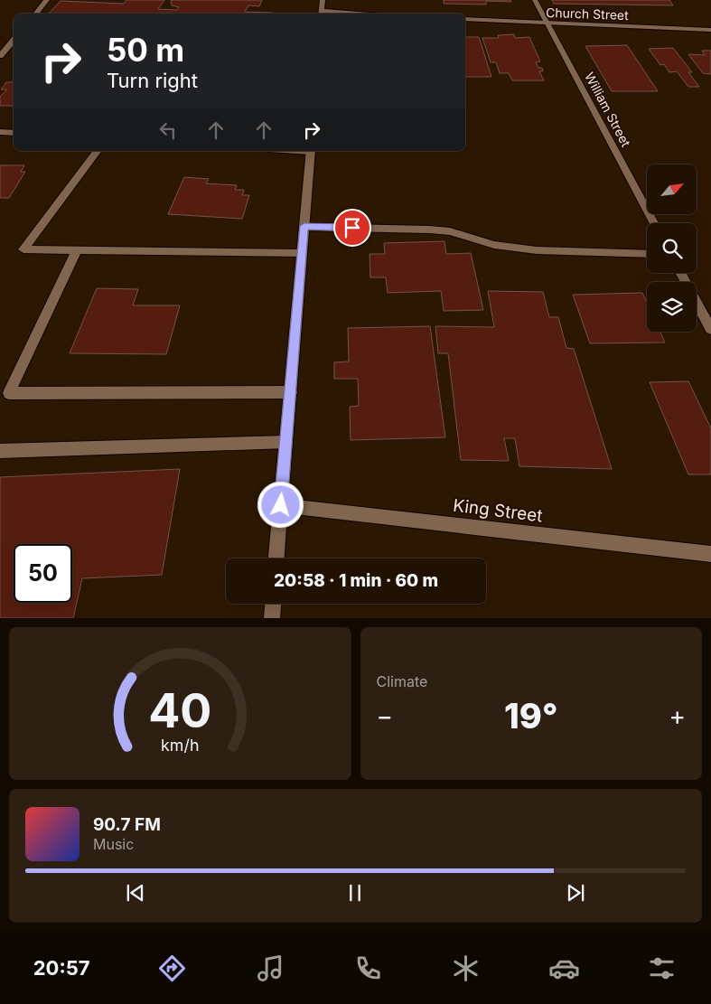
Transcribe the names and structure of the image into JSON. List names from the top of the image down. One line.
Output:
{"streets":{"street":["Church Street","William Street","King Street"]},"crossings":[["Church Street","William Street"]],"north":"top right","page":{"turn":["50 m","Turn right"],"limit":"50","trip":"20:58 · 1 min · 60 m","tile":"Climate","heat":["−","19°","+"],"song":["90.7 FM","Music"],"tabs":"20:57","gauge":["40","km/h"]}}
